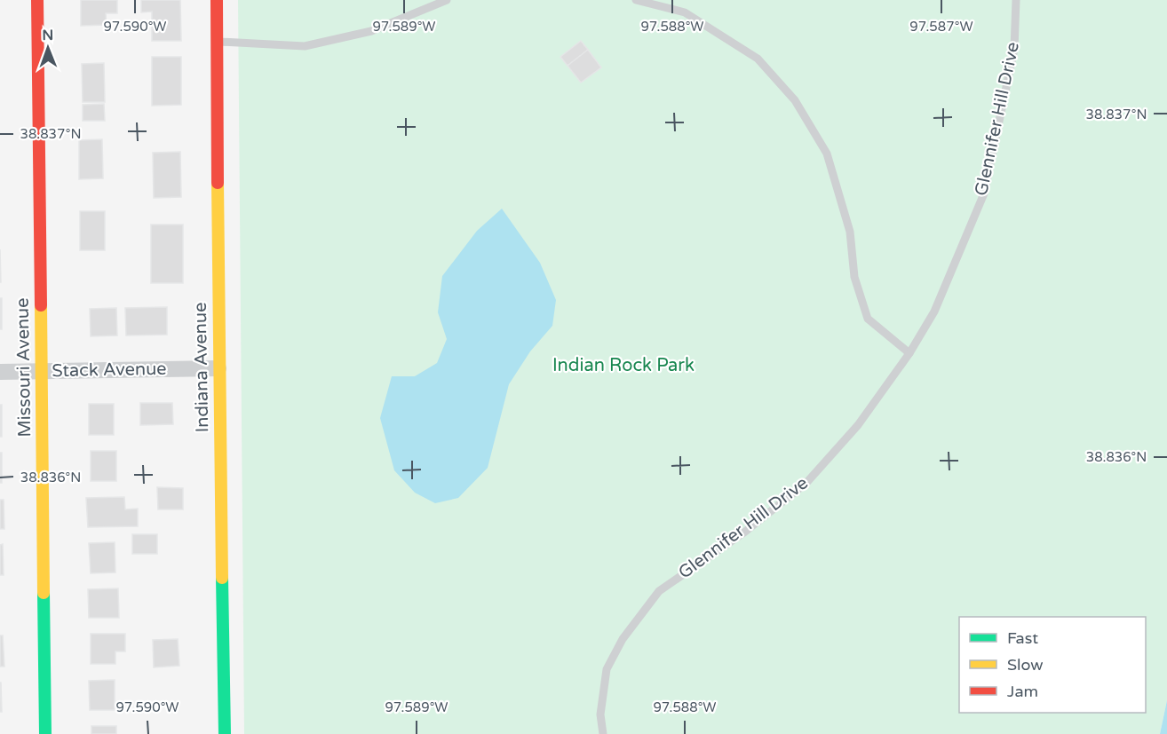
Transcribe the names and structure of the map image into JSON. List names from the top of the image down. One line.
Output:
{"streets":{"street":["Missouri Avenue","Indiana Avenue","Stack Avenue"],"lane":["Glennifer Hill Drive"]},"crossings":[["Missouri Avenue","Stack Avenue"],["Indiana Avenue","Stack Avenue"]],"parks":["Indian Rock Park"],"legend":["Fast","Slow","Jam"],"north":"top","coordinates":["97.590°W","97.589°W","97.588°W","97.587°W","38.837°N","38.836°N"]}
